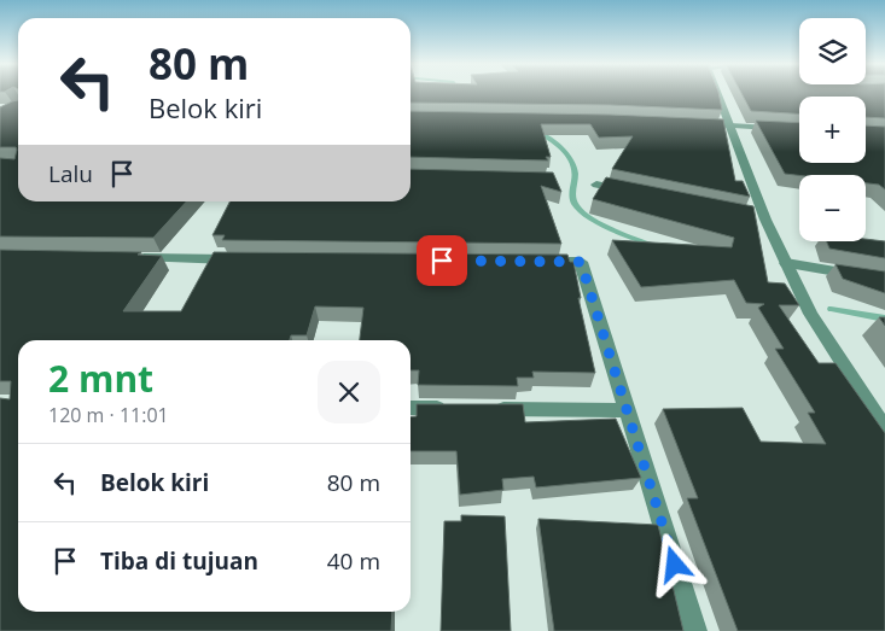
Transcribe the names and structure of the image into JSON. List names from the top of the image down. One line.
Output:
{"page":{"map_buttons":["+","−"],"turn":["80 m","Belok kiri"],"then":"Lalu","heading":["2 mnt","120 m · 11:01"],"list":[{"name":"Belok kiri","value":"80 m"},{"name":"Tiba di tujuan","value":"40 m"}]}}
